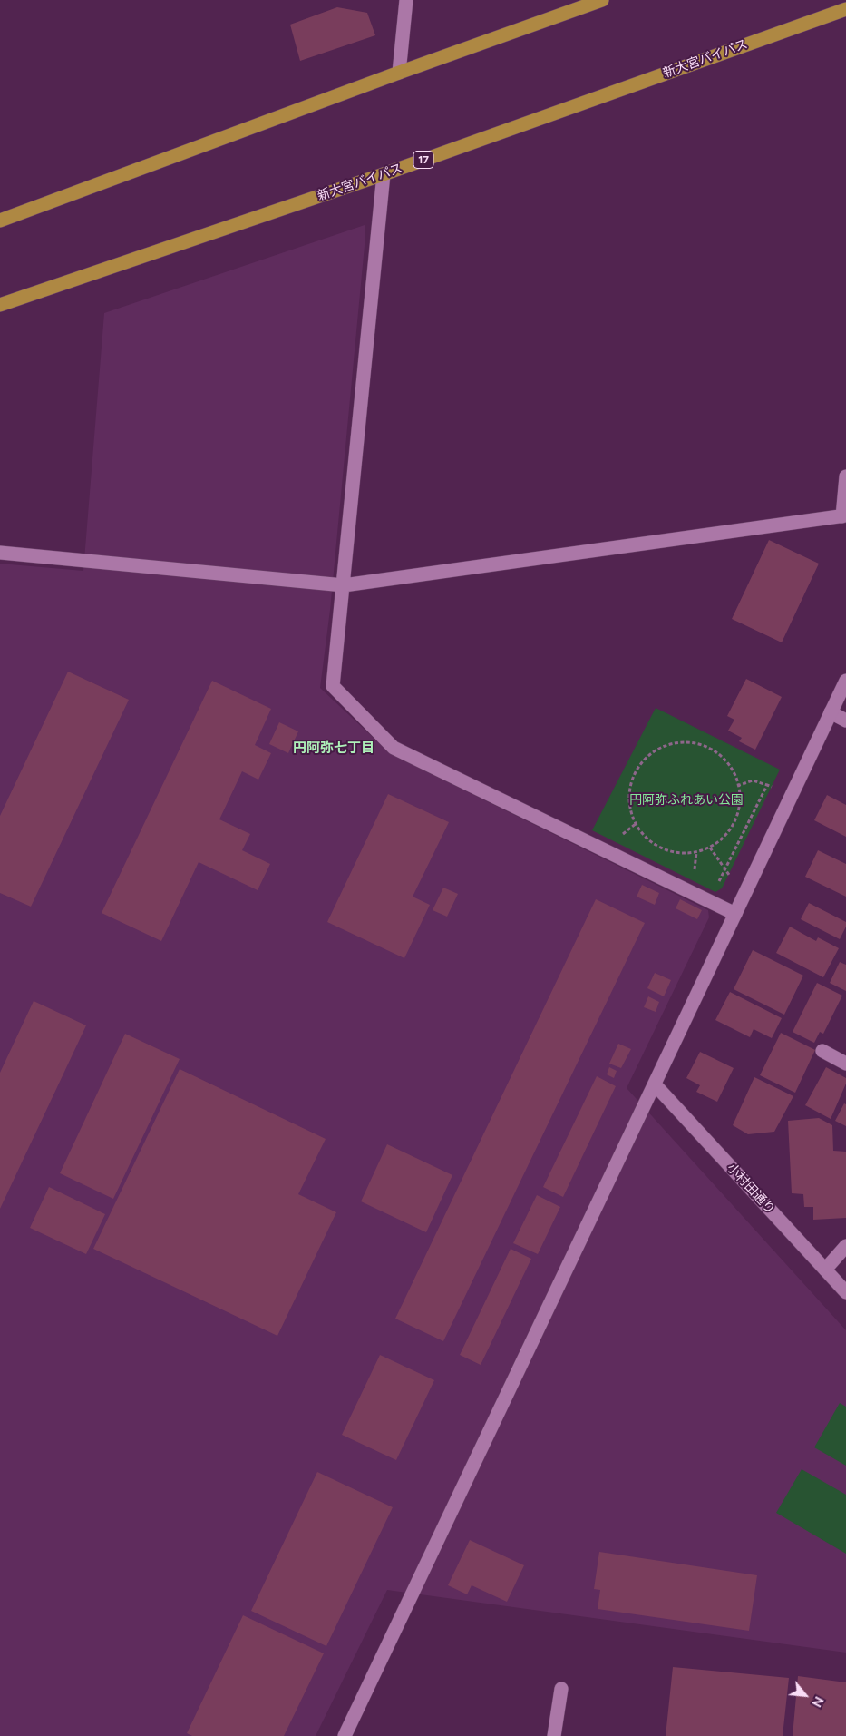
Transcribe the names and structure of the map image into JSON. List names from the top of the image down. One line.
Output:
{"streets":{"highway":["新大宮バイパス","17"],"street":["小村田通り"]},"districts":["円阿弥七丁目"],"parks":["円阿弥ふれあい公園"],"north":"bottom right"}
